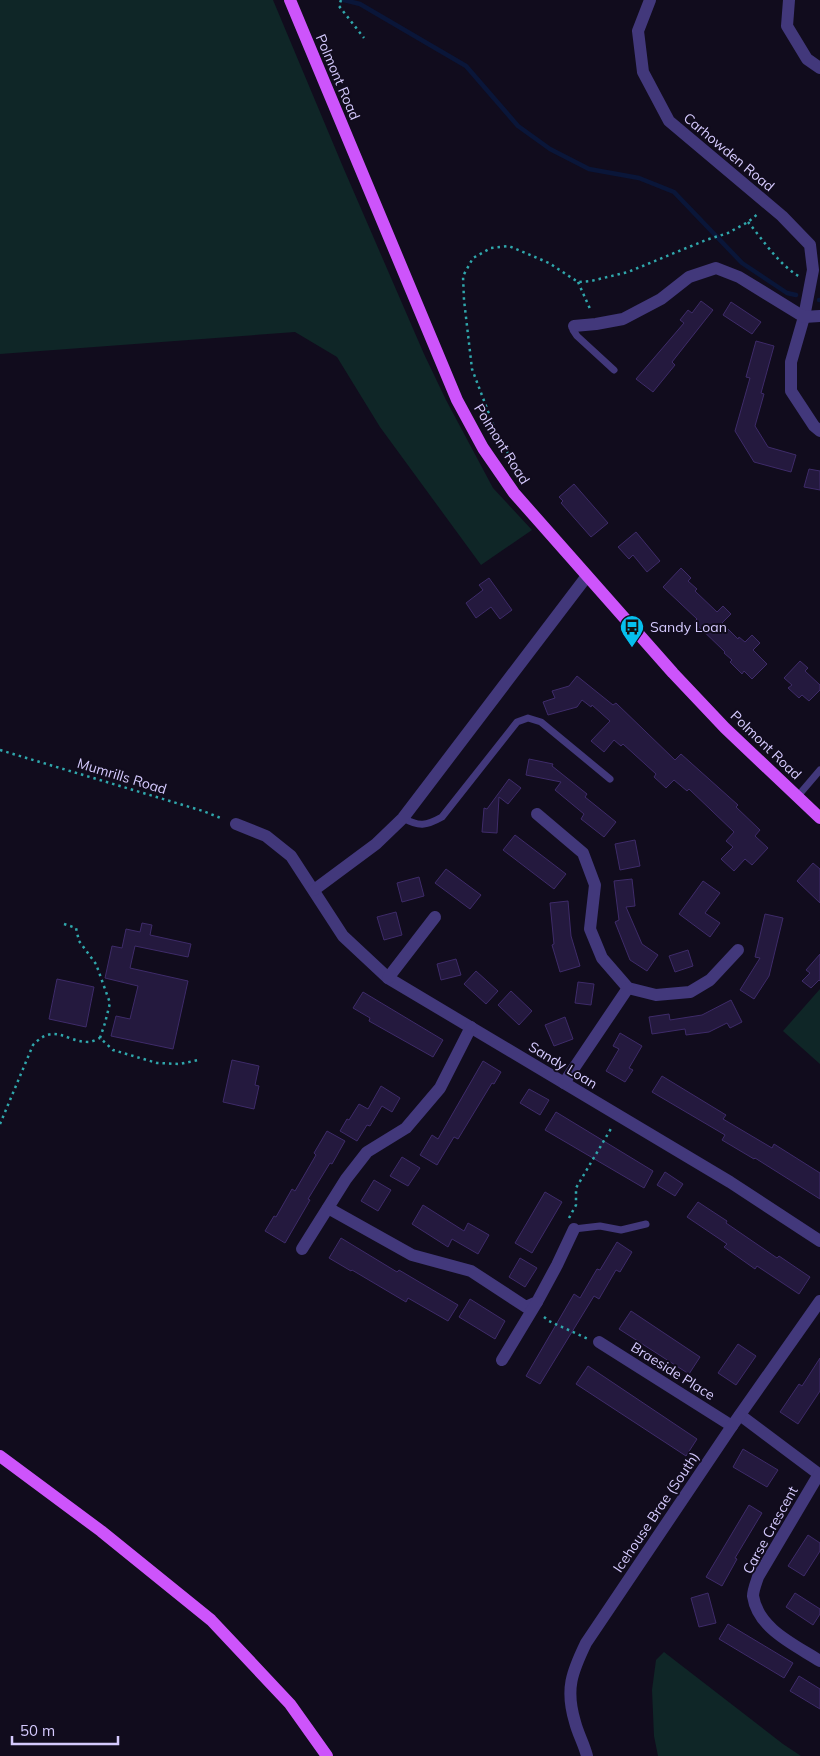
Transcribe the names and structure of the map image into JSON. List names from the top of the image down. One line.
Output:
{"streets":{"main road":["Polmont Road"],"street":["Carhowden Road","Sandy Loan","Braeside Place","Icehouse Brae (South)","Carse Crescent"],"path":["Mumrills Road"]},"crossings":[["Mumrills Road","Sandy Loan"],["Braeside Place","Icehouse Brae (South)"],["Braeside Place","Carse Crescent"]],"places":{"bus stop":["Sandy Loan"]},"scale_bar":"50 m"}
